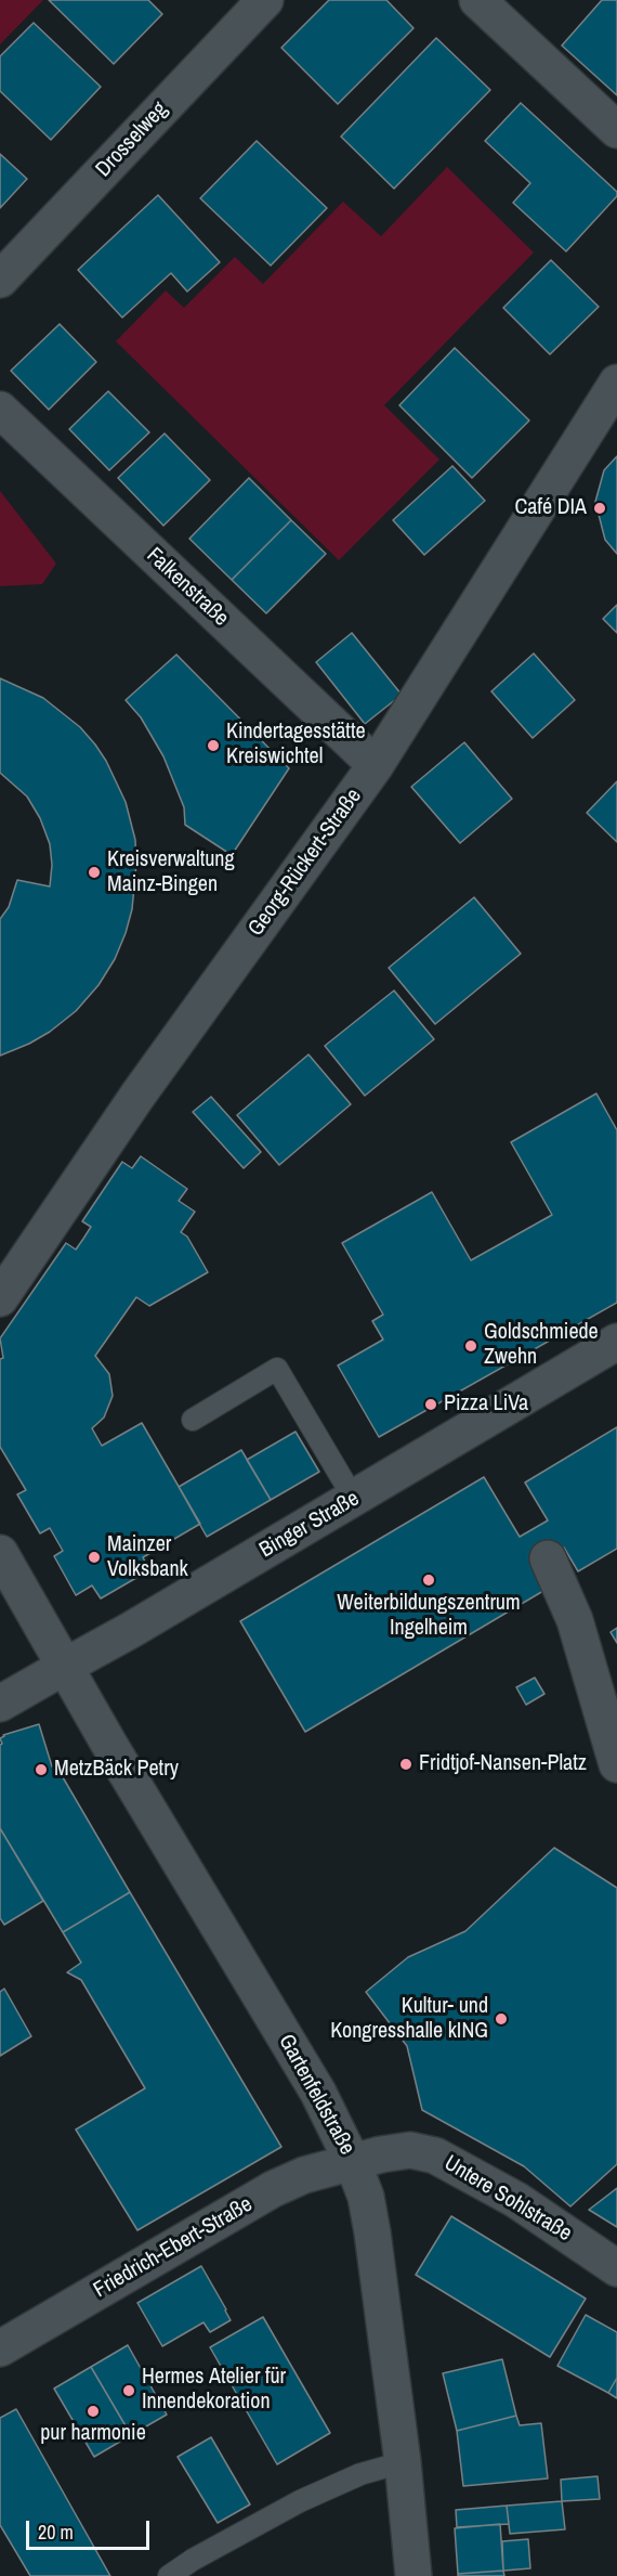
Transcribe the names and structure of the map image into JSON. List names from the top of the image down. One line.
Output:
{"streets":{"street":["Drosselweg","Falkenstraße","Georg-Rückert-Straße","Binger Straße","Gartenfeldstraße","Untere Sohlstraße","Friedrich-Ebert-Straße"]},"crossings":[["Falkenstraße","Georg-Rückert-Straße"],["Binger Straße","Gartenfeldstraße"],["Gartenfeldstraße","Untere Sohlstraße"],["Gartenfeldstraße","Friedrich-Ebert-Straße"],["Untere Sohlstraße","Friedrich-Ebert-Straße"]],"places":["Café DIA","Kindertagesstätte Kreiswichtel","Kreisverwaltung Mainz-Bingen","Goldschmiede Zwehn","Pizza LiVa","Mainzer Volksbank","Weiterbildungszentrum Ingelheim","Fridtjof-Nansen-Platz","MetzBäck Petry","Kultur- und Kongresshalle kING","Hermes Atelier für Innendekoration","pur harmonie"],"scale_bar":"20 m"}
